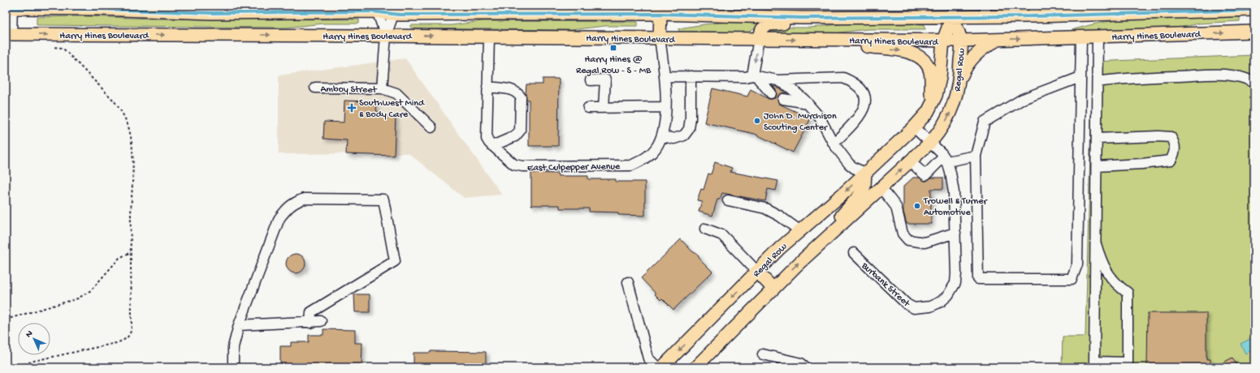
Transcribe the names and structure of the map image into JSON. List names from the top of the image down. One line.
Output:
{"streets":{"main road":["Harry Hines Boulevard","Regal Row"],"street":["Amboy Street","East Culpepper Avenue","Burbank Street"]},"crossings":[["Harry Hines Boulevard","Regal Row"],["Harry Hines Boulevard","East Culpepper Avenue"],["Regal Row","Burbank Street"]],"places":{"transit":["Harry Hines @ Regal Row - S - MB"],"health":["Southwest Mind & Body Care"],"other":["John D. Murchison Scouting Center","Trowell & Turner Automotive"]},"north":"top left"}
